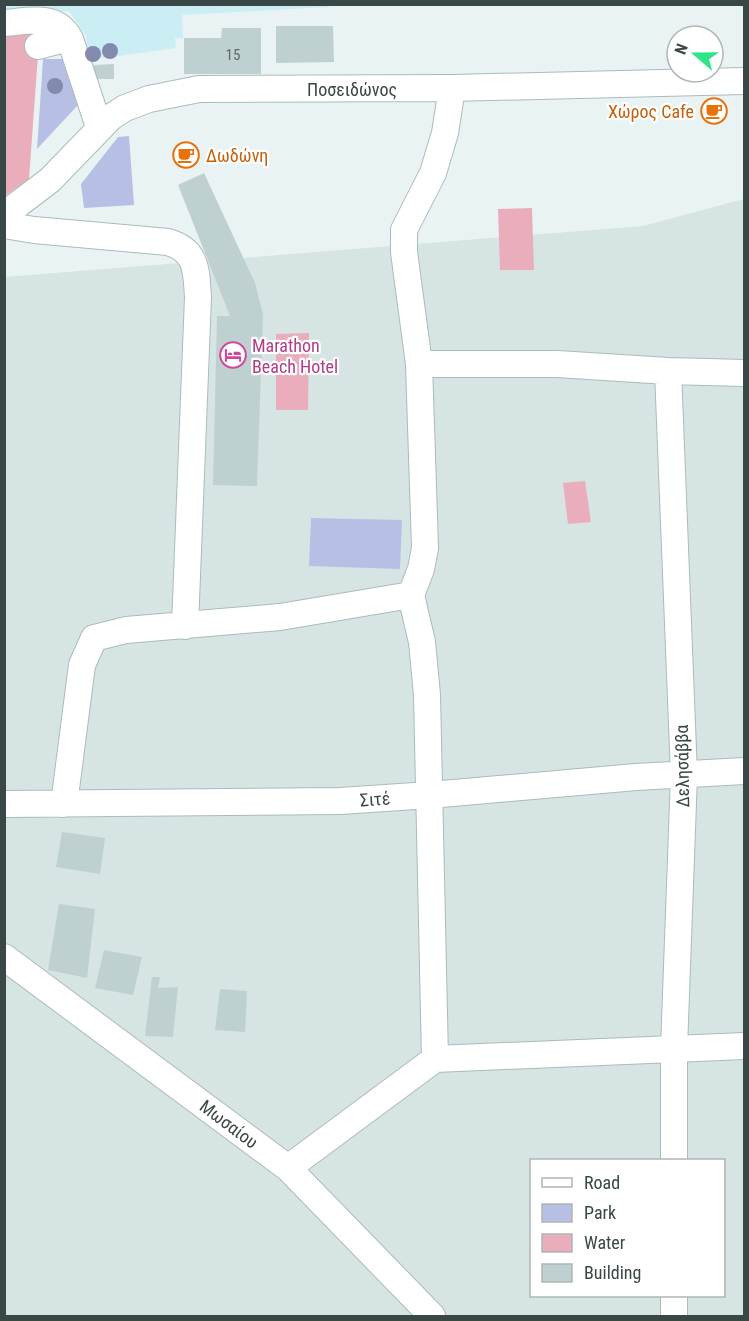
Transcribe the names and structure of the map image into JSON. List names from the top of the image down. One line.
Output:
{"streets":{"street":["Ποσειδώνος","Δελησάββα","Σιτέ","Μωσαίου"]},"crossings":[["Δελησάββα","Σιτέ"]],"places":{"cafe":["Χώρος Cafe","Δωδώνη"],"hotel":["Marathon Beach Hotel"]},"house_numbers":["15"],"legend":["Road","Park","Water","Building"],"north":"left"}
